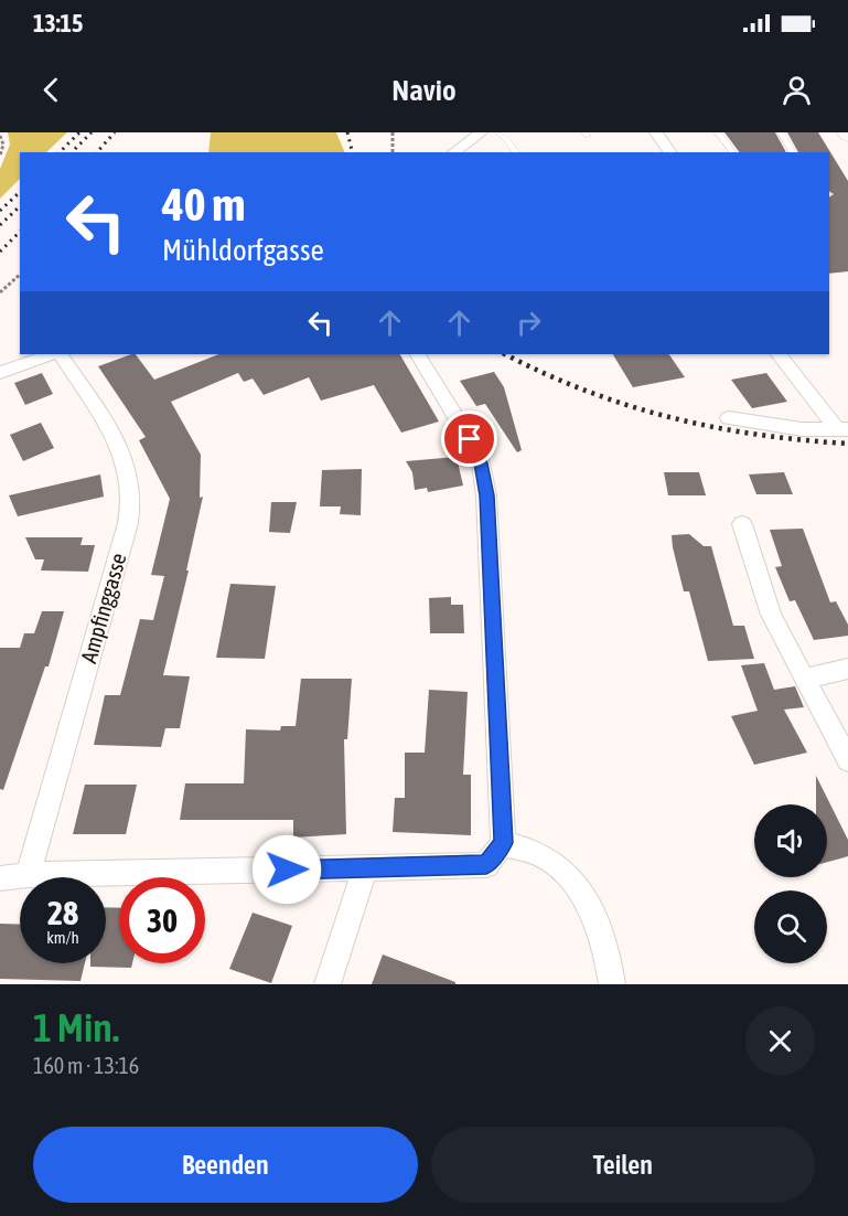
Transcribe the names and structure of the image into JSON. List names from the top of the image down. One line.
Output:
{"streets":{"street":["Ampfinggasse"]},"page":{"status":"13:15","header":"Navio","turn":["40 m","Mühldorfgasse"],"speed":"28 km/h","limit":"30","heading":["1 Min.","160 m · 13:16"],"buttons":["Beenden","Teilen"]}}
